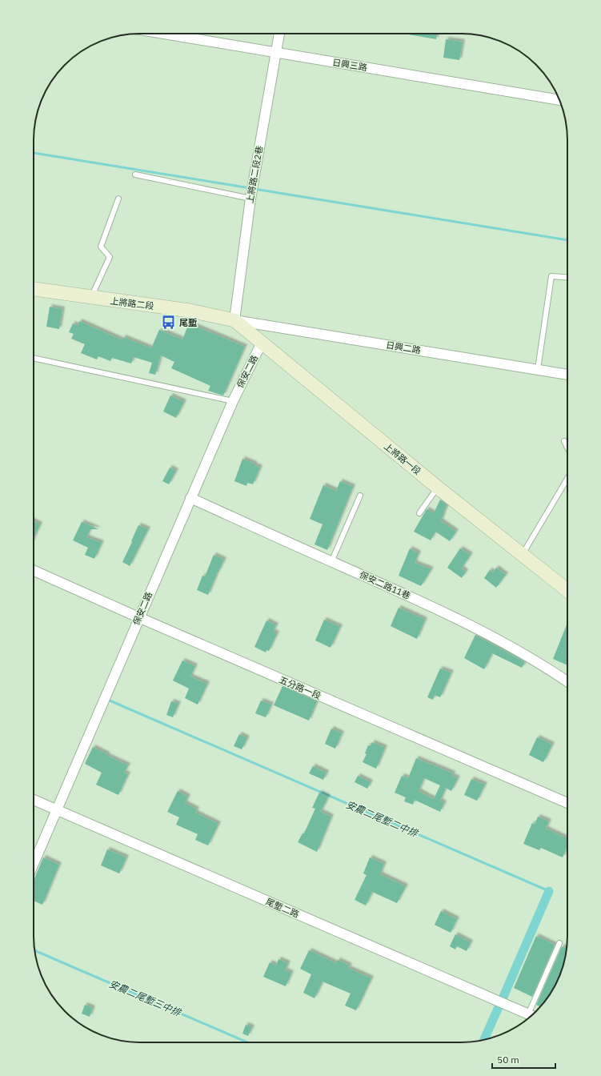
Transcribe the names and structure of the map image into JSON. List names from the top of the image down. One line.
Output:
{"streets":{"main road":["上將路二段","上將路一段"],"street":["日興三路","上將路二段2巷","日興二路","保安二路","保安二路11巷","五分路一段","尾塹二路"]},"crossings":[["日興三路","上將路二段2巷"],["上將路二段2巷","上將路二段"],["上將路二段2巷","日興二路"],["上將路二段2巷","上將路一段"],["上將路二段","日興二路"],["上將路二段","上將路一段"],["日興二路","上將路一段"],["保安二路","上將路一段"],["保安二路","保安二路11巷"],["保安二路","五分路一段"],["保安二路","尾塹二路"]],"water":["安農二尾塹二中排","安農二尾塹三中排"],"places":{"bus stop":["尾塹"]},"scale_bar":"50 m"}
